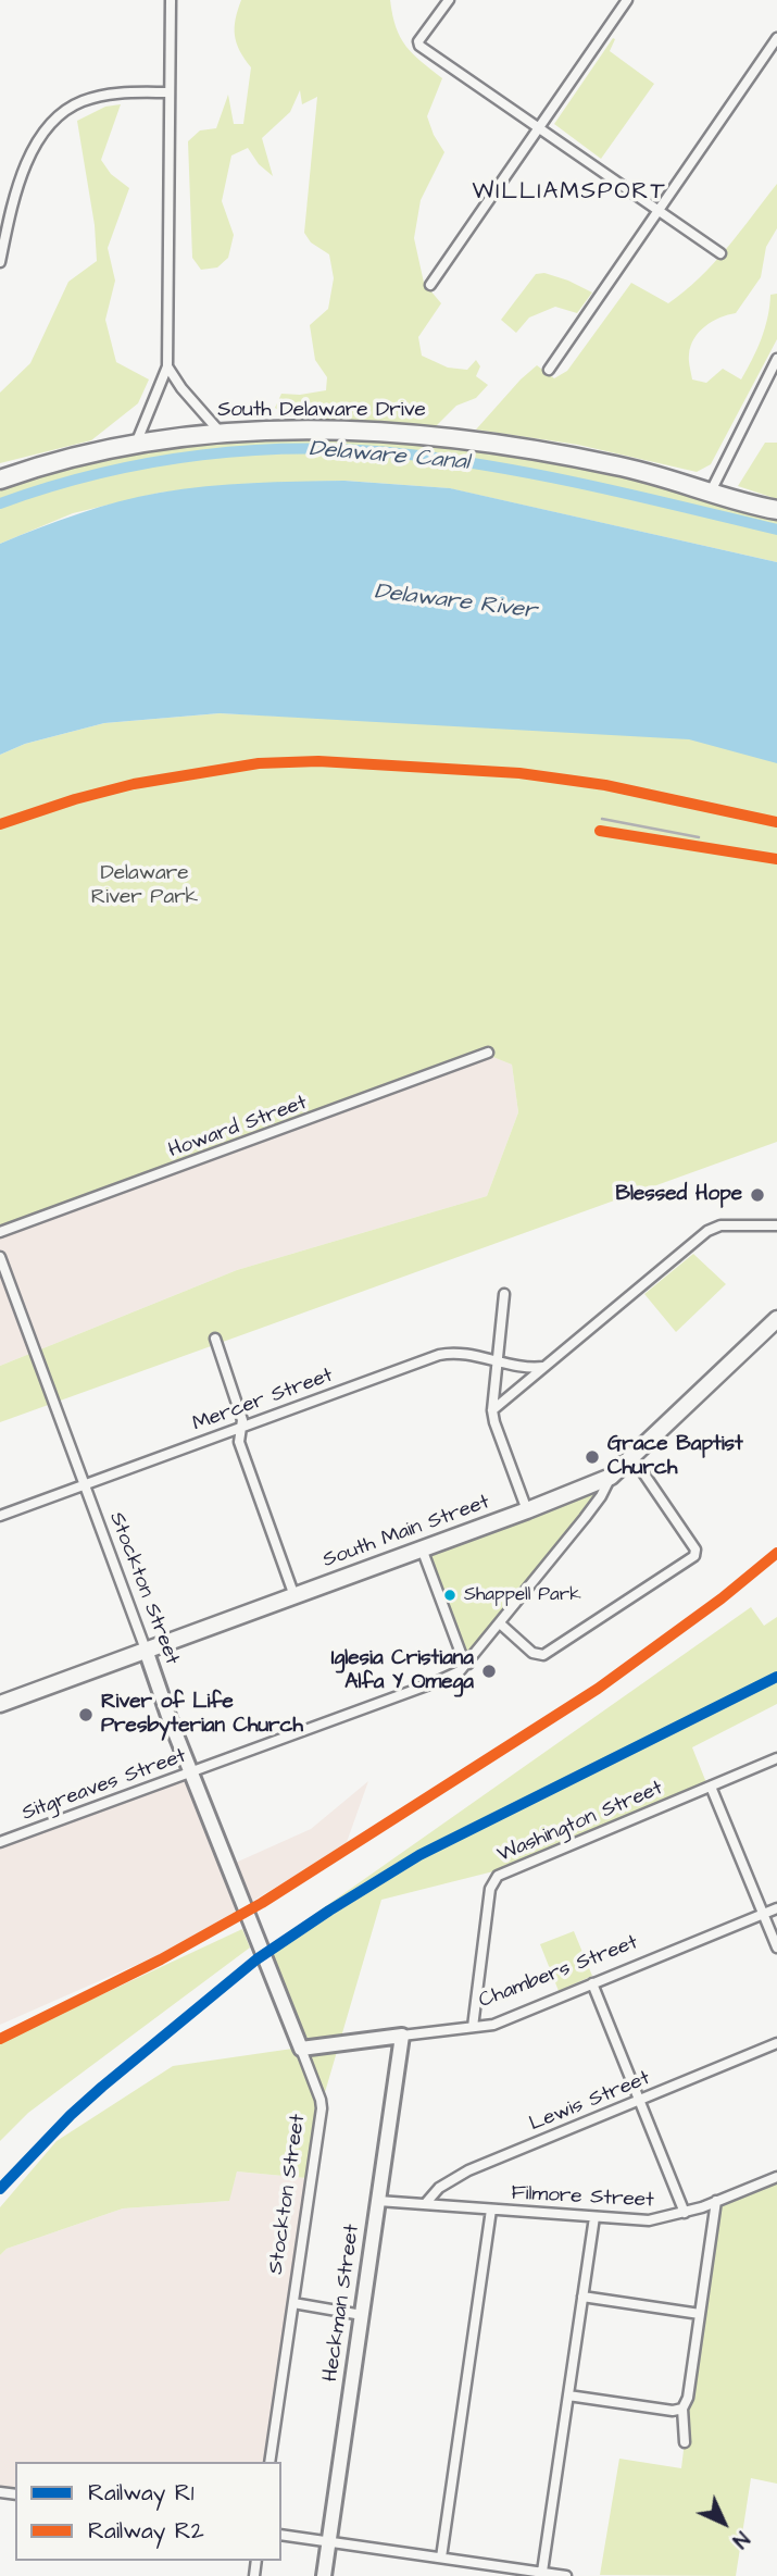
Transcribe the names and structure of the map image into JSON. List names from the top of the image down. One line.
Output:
{"streets":{"highway":["South Delaware Drive"],"main road":["South Main Street"],"street":["Howard Street","Mercer Street","Stockton Street","Sitgreaves Street","Washington Street","Chambers Street","Lewis Street","Filmore Street","Heckman Street"]},"crossings":[["Mercer Street","Stockton Street"],["South Main Street","Stockton Street"],["South Main Street","Sitgreaves Street"],["Stockton Street","Sitgreaves Street"],["Stockton Street","Chambers Street"],["Washington Street","Chambers Street"],["Chambers Street","Heckman Street"],["Lewis Street","Filmore Street"],["Filmore Street","Heckman Street"]],"districts":["WILLIAMSPORT"],"water":["Delaware Canal","Delaware River"],"parks":["Delaware River Park"],"places":["Blessed Hope","Grace Baptist Church","Shappell Park","Iglesia Cristiana Alfa Y Omega","River of Life Presbyterian Church"],"lines":["rail line R2","rail line R1"],"legend":["Railway R1","Railway R2"],"north":"bottom right"}
